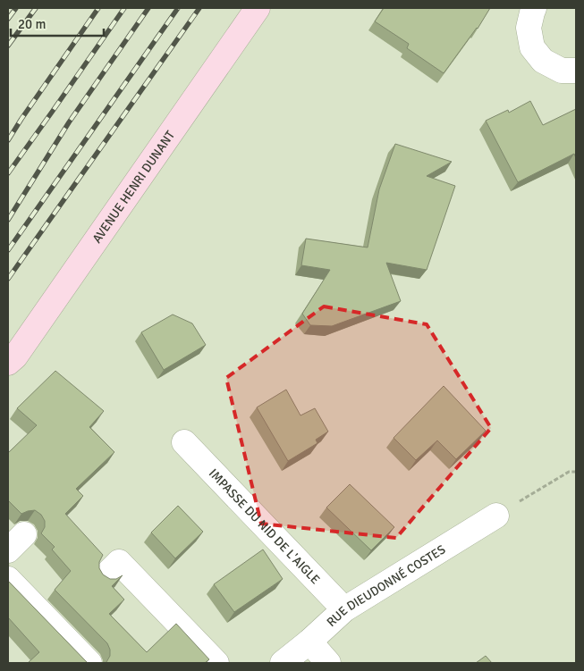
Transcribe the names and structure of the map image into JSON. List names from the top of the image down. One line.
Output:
{"streets":{"street":["AVENUE HENRI DUNANT","IMPASSE DU NID DE L'AIGLE","RUE DIEUDONNÉ COSTES"]},"crossings":[["IMPASSE DU NID DE L'AIGLE","RUE DIEUDONNÉ COSTES"]],"scale_bar":"20 m"}
